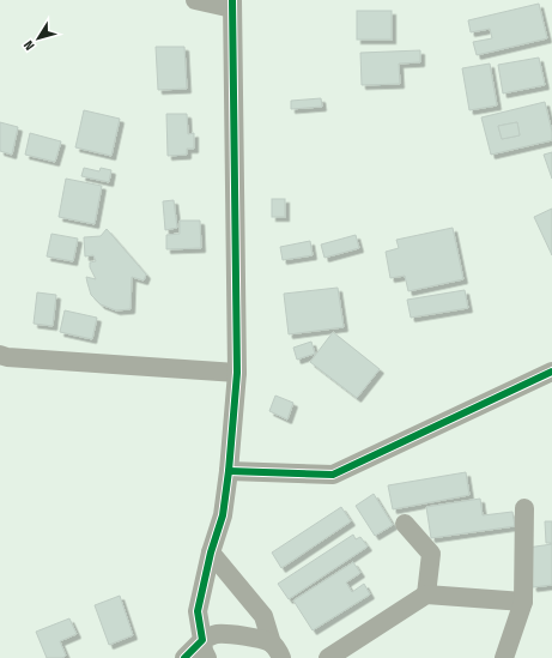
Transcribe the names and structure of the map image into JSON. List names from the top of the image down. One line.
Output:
{"north":"bottom left"}
